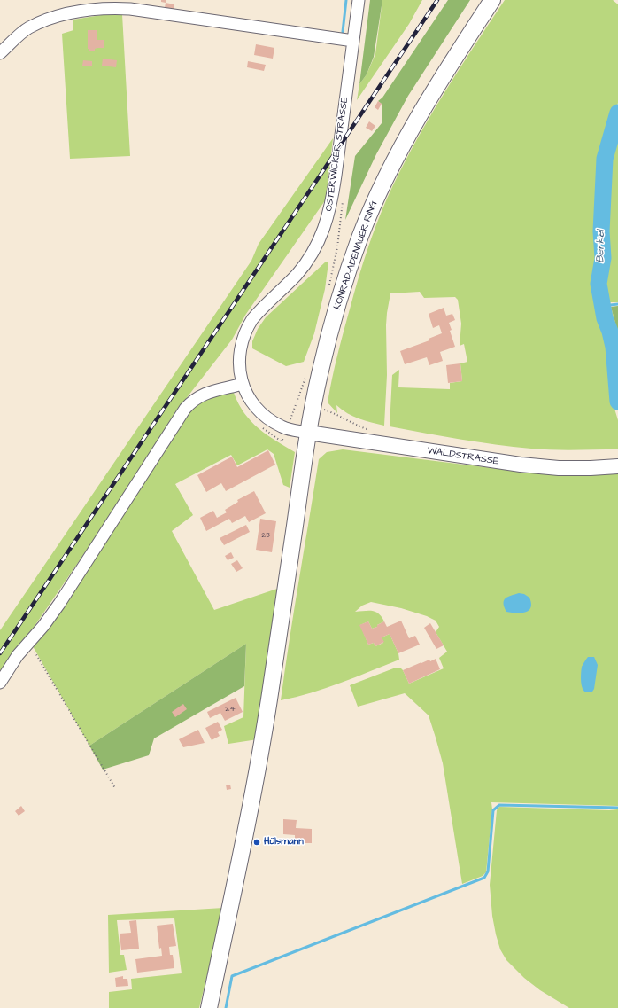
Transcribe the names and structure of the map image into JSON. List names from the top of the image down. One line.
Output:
{"streets":{"main road":["KONRAD-ADENAUER-RING"],"street":["OSTERWICKER STRASSE","WALDSTRASSE"]},"crossings":[["OSTERWICKER STRASSE","KONRAD-ADENAUER-RING"],["OSTERWICKER STRASSE","WALDSTRASSE"],["KONRAD-ADENAUER-RING","WALDSTRASSE"]],"water":["Berkel"],"places":["Hülsmann"],"house_numbers":["23","24"]}
